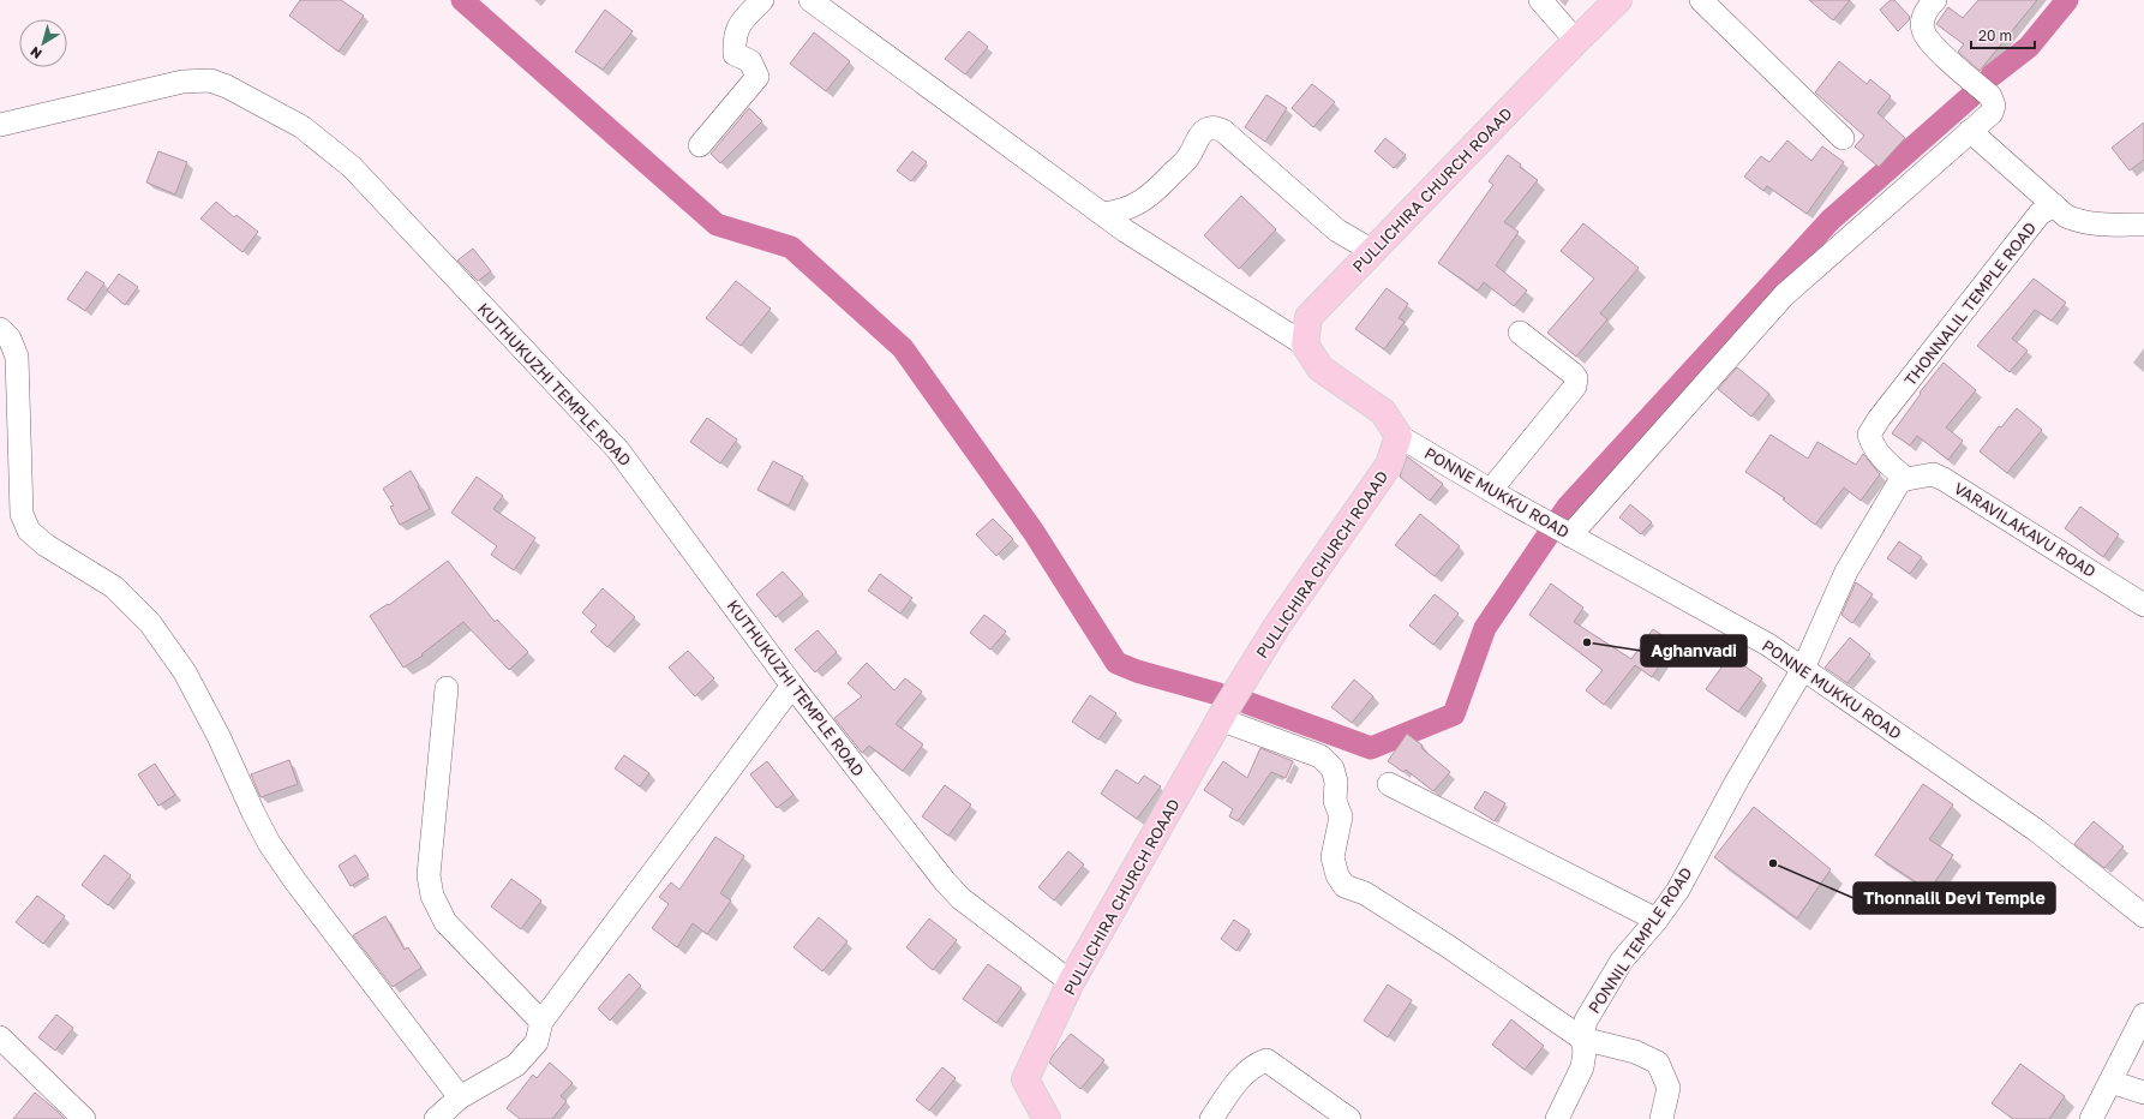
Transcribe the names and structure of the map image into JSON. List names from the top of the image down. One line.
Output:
{"streets":{"main road":["PULLICHIRA CHURCH ROAAD"],"street":["THONNALIL TEMPLE ROAD","KUTHUKUZHI TEMPLE ROAD","PONNE MUKKU ROAD","VARAVILAKAVU ROAD","PONNIL TEMPLE ROAD"]},"crossings":[["PULLICHIRA CHURCH ROAAD","KUTHUKUZHI TEMPLE ROAD"],["PULLICHIRA CHURCH ROAAD","PONNE MUKKU ROAD"],["THONNALIL TEMPLE ROAD","VARAVILAKAVU ROAD"],["PONNE MUKKU ROAD","PONNIL TEMPLE ROAD"]],"places":["Aghanvadi","Thonnalil Devi Temple"],"scale_bar":"20 m","north":"bottom left"}
